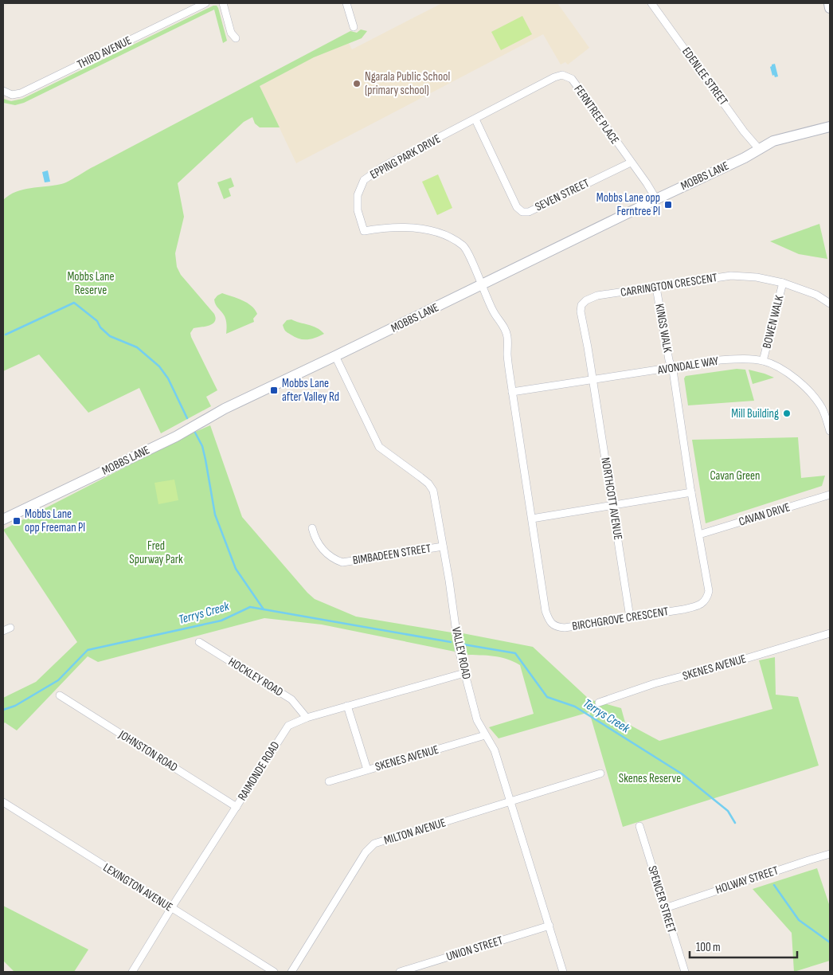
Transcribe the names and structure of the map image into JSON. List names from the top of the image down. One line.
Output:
{"streets":{"street":["THIRD AVENUE","EDENLEE STREET","FERNTREE PLACE","EPPING PARK DRIVE","MOBBS LANE","SEVEN STREET","CARRINGTON CRESCENT","BOWEN WALK","KINGS WALK","AVONDALE WAY","NORTHCOTT AVENUE","CAVAN DRIVE","BIMBADEEN STREET","BIRCHGROVE CRESCENT","VALLEY ROAD","SKENES AVENUE","HOCKLEY ROAD","JOHNSTON ROAD","RAIMONDE ROAD","MILTON AVENUE","HOLWAY STREET","LEXINGTON AVENUE","SPENCER STREET","UNION STREET"]},"crossings":[["EDENLEE STREET","MOBBS LANE"],["FERNTREE PLACE","EPPING PARK DRIVE"],["FERNTREE PLACE","MOBBS LANE"],["FERNTREE PLACE","SEVEN STREET"],["EPPING PARK DRIVE","MOBBS LANE"],["EPPING PARK DRIVE","SEVEN STREET"],["EPPING PARK DRIVE","BIRCHGROVE CRESCENT"],["MOBBS LANE","BIRCHGROVE CRESCENT"],["MOBBS LANE","VALLEY ROAD"],["CARRINGTON CRESCENT","BOWEN WALK"],["CARRINGTON CRESCENT","KINGS WALK"],["CARRINGTON CRESCENT","AVONDALE WAY"],["CARRINGTON CRESCENT","NORTHCOTT AVENUE"],["BOWEN WALK","AVONDALE WAY"],["KINGS WALK","AVONDALE WAY"],["KINGS WALK","BIRCHGROVE CRESCENT"],["AVONDALE WAY","NORTHCOTT AVENUE"],["AVONDALE WAY","BIRCHGROVE CRESCENT"],["NORTHCOTT AVENUE","BIRCHGROVE CRESCENT"],["CAVAN DRIVE","BIRCHGROVE CRESCENT"],["BIMBADEEN STREET","VALLEY ROAD"],["VALLEY ROAD","SKENES AVENUE"],["VALLEY ROAD","RAIMONDE ROAD"],["VALLEY ROAD","MILTON AVENUE"],["VALLEY ROAD","UNION STREET"],["HOCKLEY ROAD","RAIMONDE ROAD"],["JOHNSTON ROAD","RAIMONDE ROAD"],["RAIMONDE ROAD","LEXINGTON AVENUE"],["HOLWAY STREET","SPENCER STREET"]],"water":["Terrys Creek"],"parks":["Mobbs Lane Reserve","Cavan Green","Fred Spurway Park","Skenes Reserve"],"places":{"other":["Ngarala Public School (primary school)","Mill Building"],"transit":["Mobbs Lane opp Ferntree Pl","Mobbs Lane after Valley Rd","Mobbs Lane opp Freeman Pl"]},"scale_bar":"100 m"}
